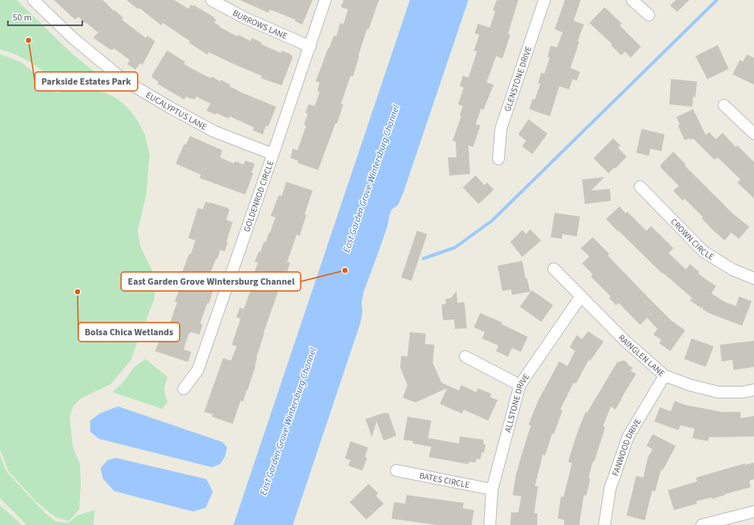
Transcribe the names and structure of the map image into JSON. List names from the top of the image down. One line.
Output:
{"streets":{"street":["BURROWS LANE","GLENSTONE DRIVE","EUCALYPTUS LANE","GOLDENROD CIRCLE","CROWN CIRCLE","RAINGLEN LANE","ALLSTONE DRIVE","FANWOOD DRIVE","BATES CIRCLE"]},"crossings":[["BURROWS LANE","GOLDENROD CIRCLE"],["EUCALYPTUS LANE","GOLDENROD CIRCLE"],["RAINGLEN LANE","ALLSTONE DRIVE"],["RAINGLEN LANE","FANWOOD DRIVE"],["ALLSTONE DRIVE","BATES CIRCLE"]],"water":["East Garden Grove-Wintersburg Channel"],"places":["Parkside Estates Park","East Garden Grove Wintersburg Channel","Bolsa Chica Wetlands"],"scale_bar":"50 m"}
